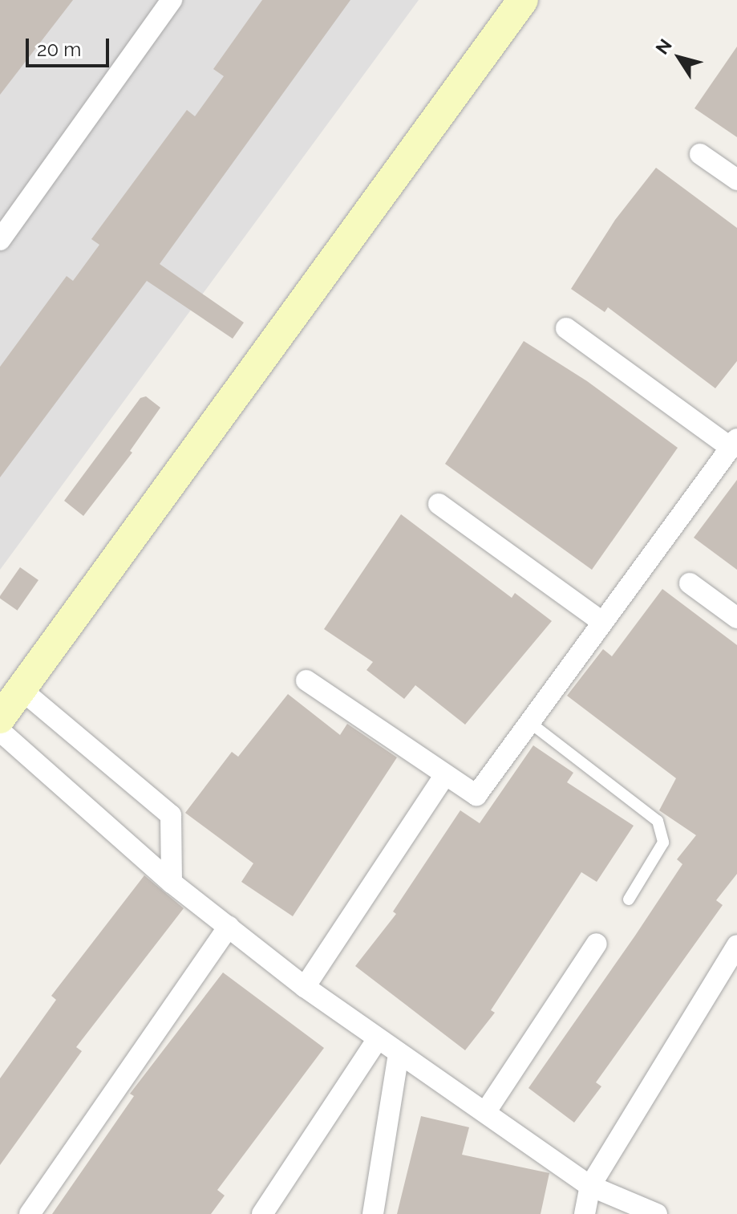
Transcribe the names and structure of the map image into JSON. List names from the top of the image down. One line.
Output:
{"scale_bar":"20 m","north":"top left"}
